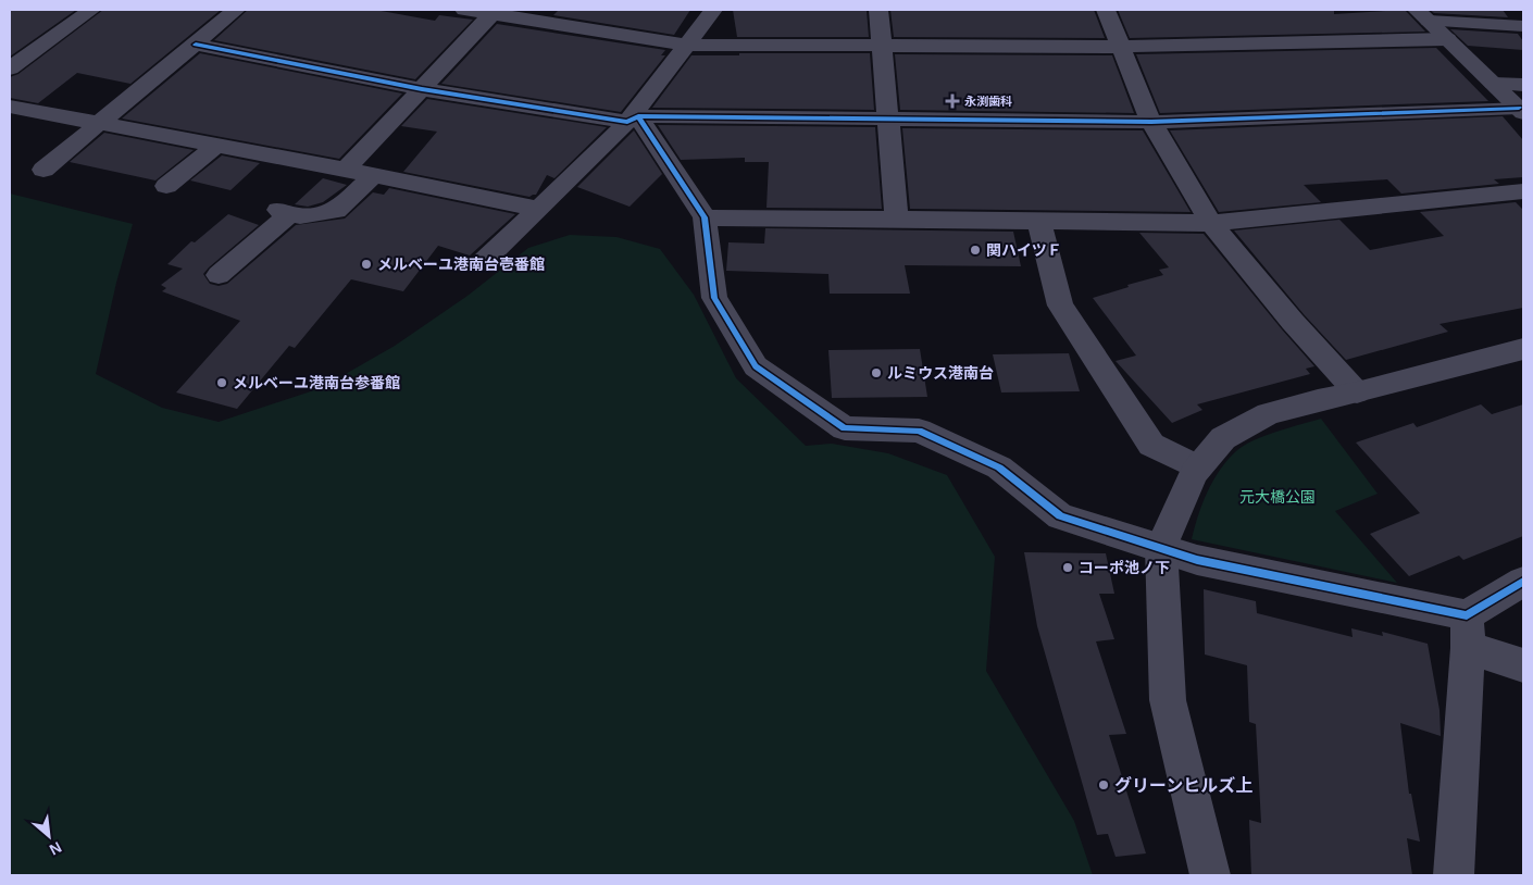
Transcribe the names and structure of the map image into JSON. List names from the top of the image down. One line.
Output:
{"parks":["元大橋公園"],"places":{"health":["永渕歯科"],"other":["関ハイツＦ","メルベーユ港南台壱番館","ルミウス港南台","メルベーユ港南台参番館","コーポ池ノ下","グリーンヒルズ上"]},"north":"bottom right"}
